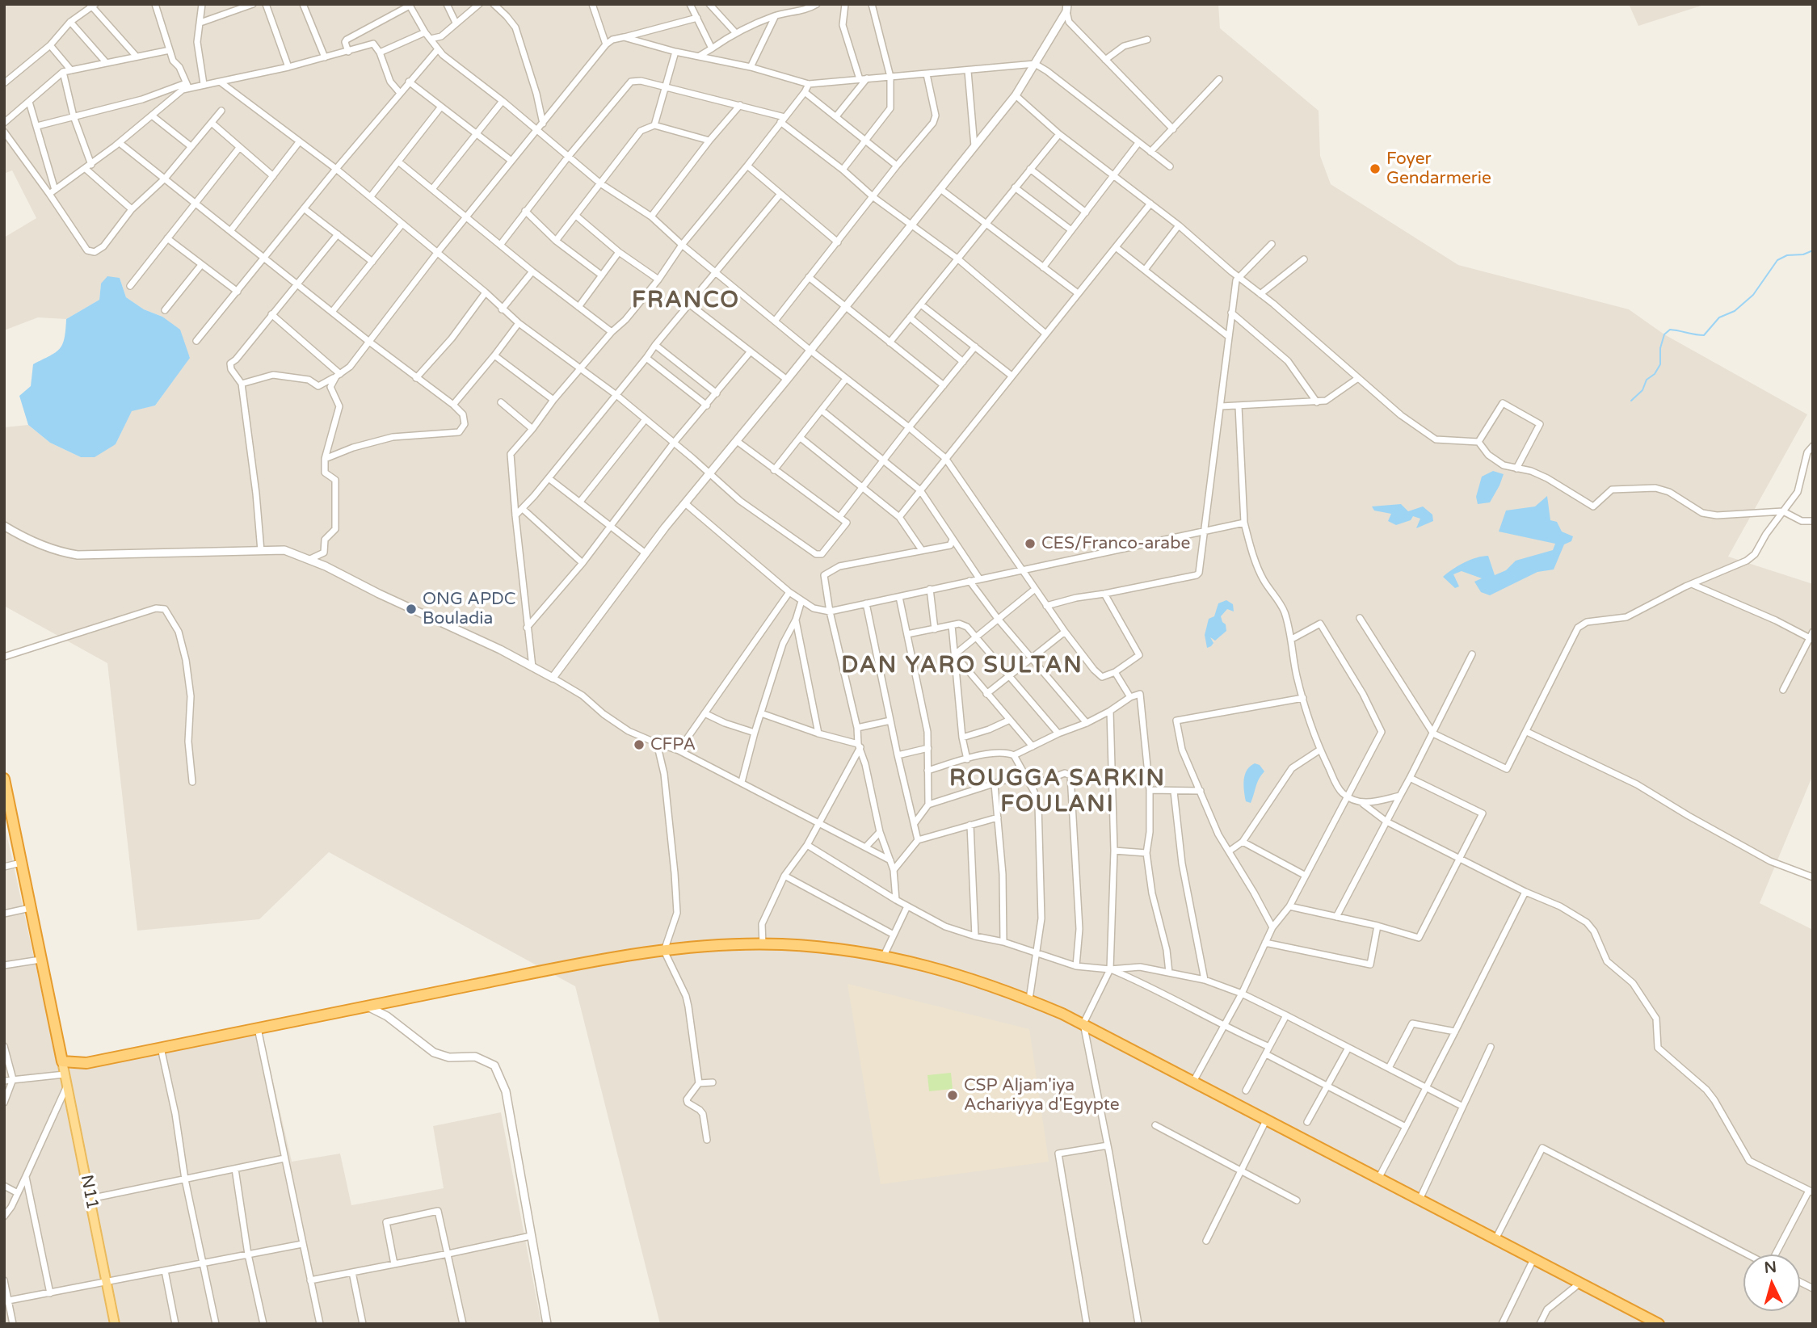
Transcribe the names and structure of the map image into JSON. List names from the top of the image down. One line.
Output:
{"streets":{"main road":["N11"]},"districts":["FRANCO","DAN YARO SULTAN","ROUGGA SARKIN FOULANI"],"places":["Foyer Gendarmerie","CES/Franco-arabe","ONG APDC Bouladia","CFPA","CSP Aljam'iya Achariyya d'Egypte"],"north":"top"}
